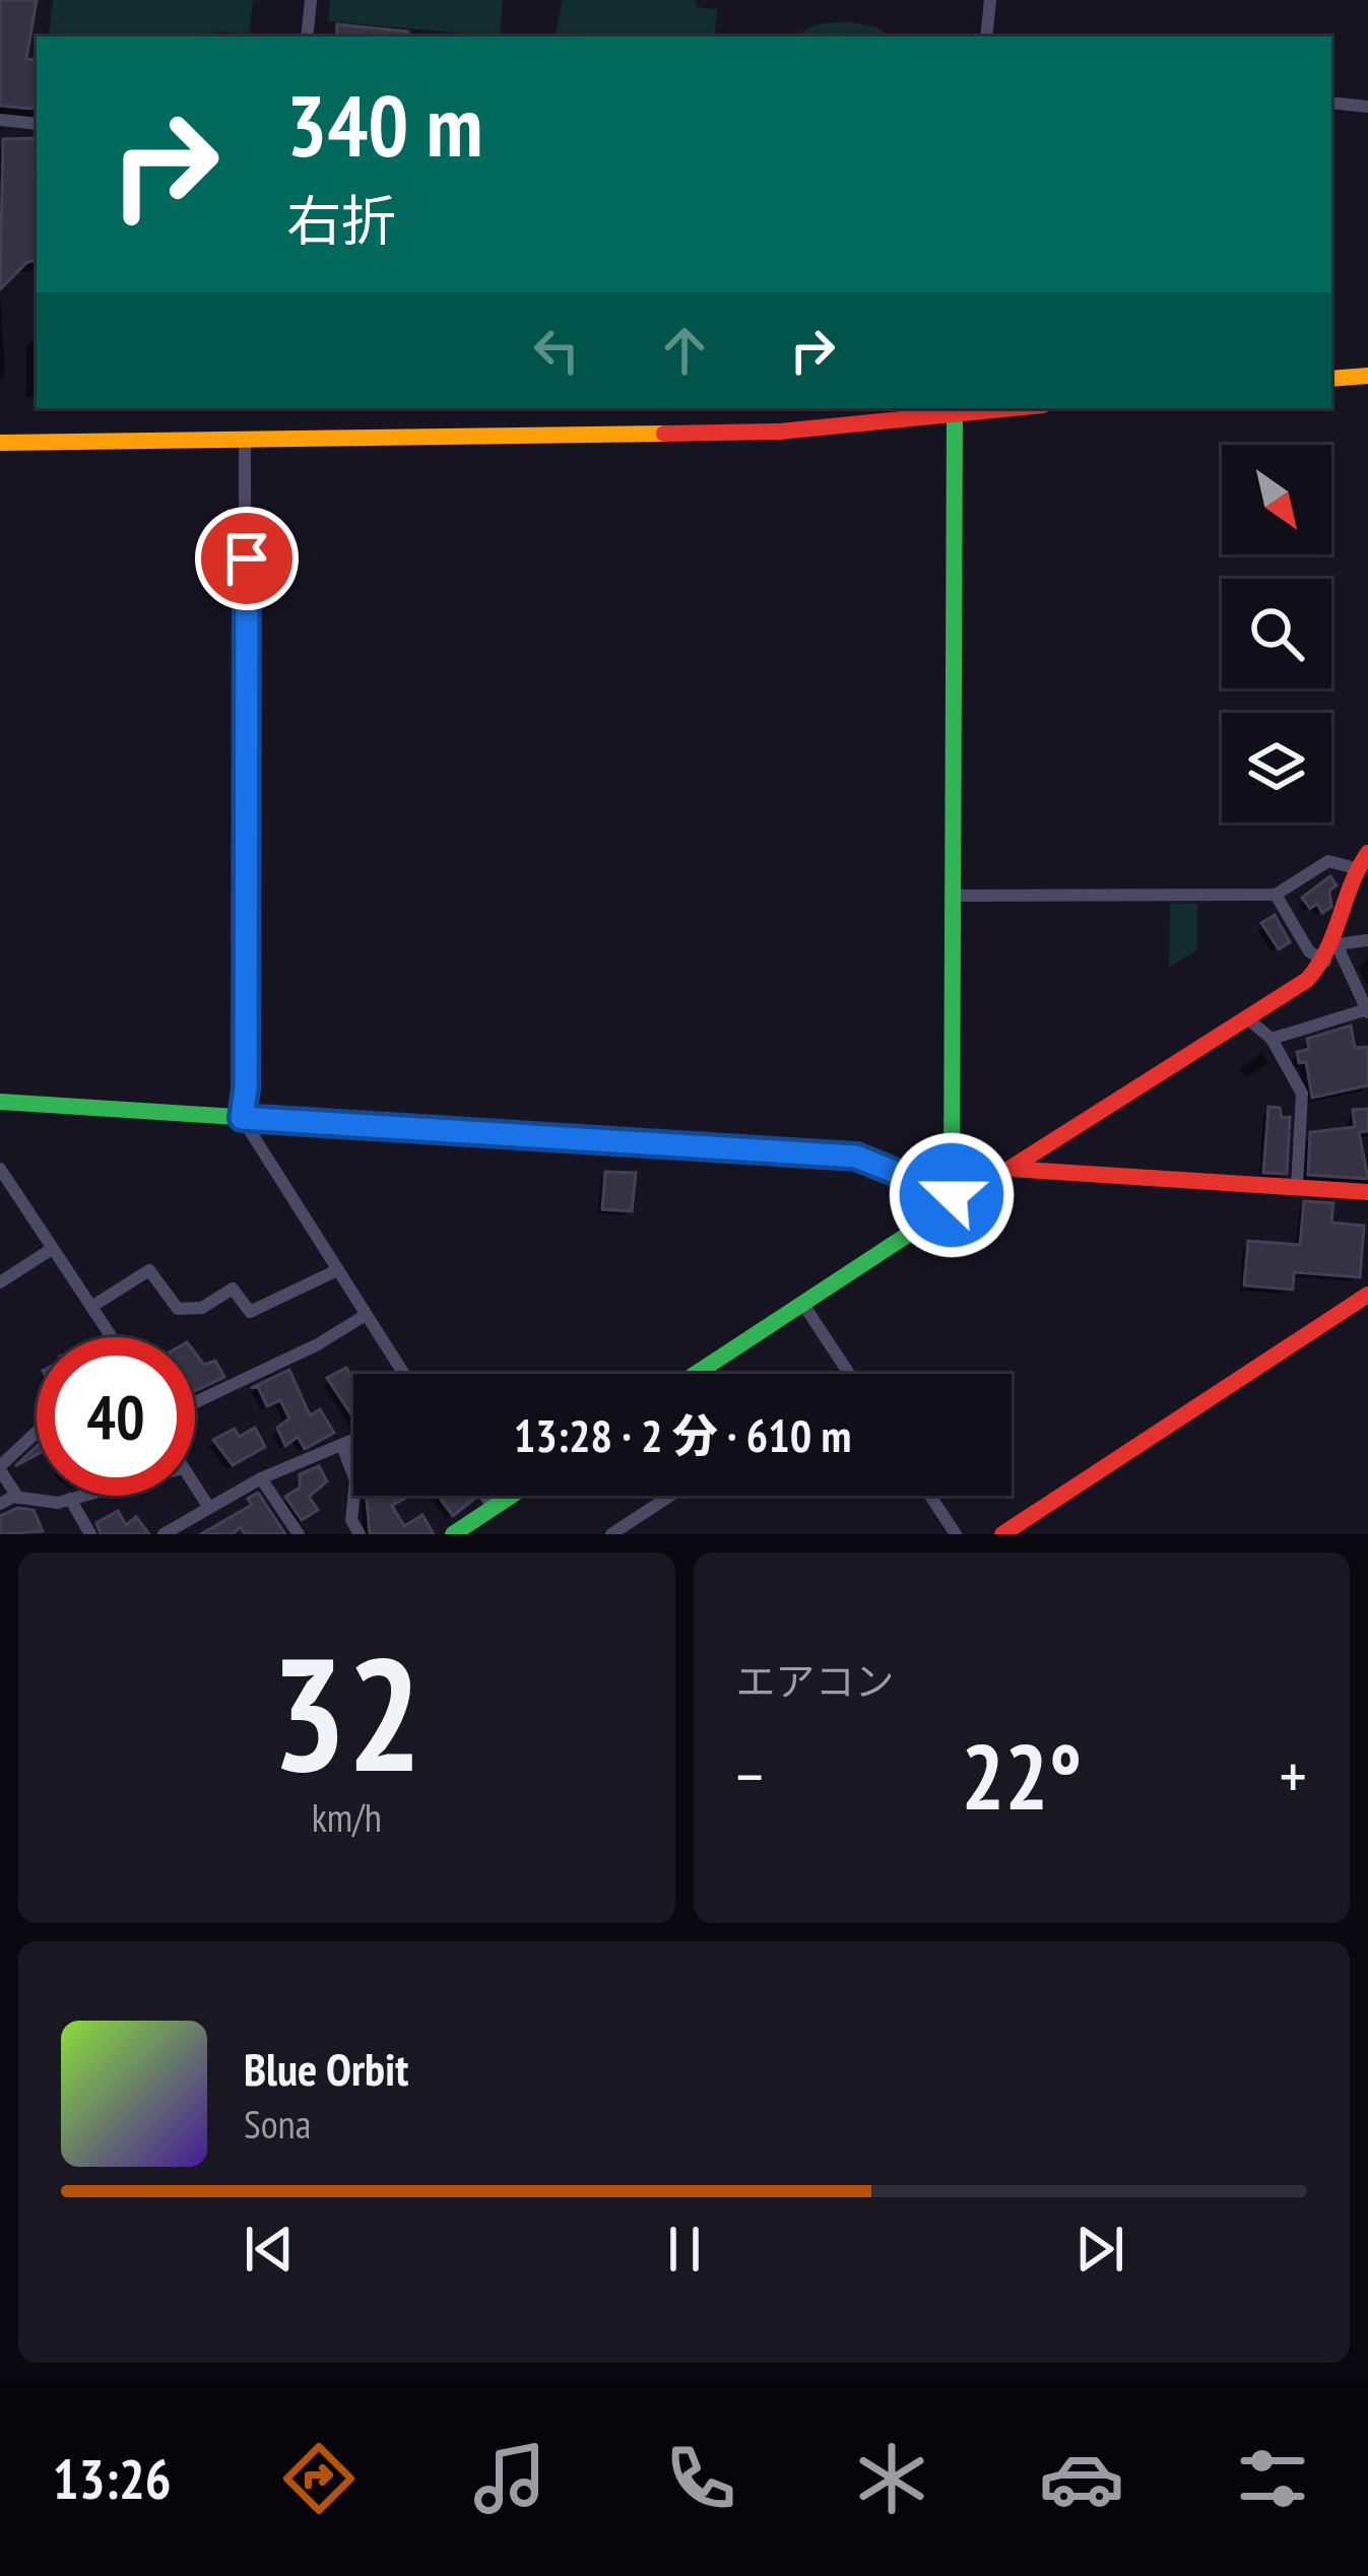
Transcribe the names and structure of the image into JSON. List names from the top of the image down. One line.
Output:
{"north":"bottom right","page":{"turn":["340 m","右折"],"limit":"40","trip":"13:28 · 2 分 · 610 m","tile":[["32","km/h"],"エアコン"],"heat":["−","22°","+"],"song":["Blue Orbit","Sona"],"tabs":"13:26"}}
